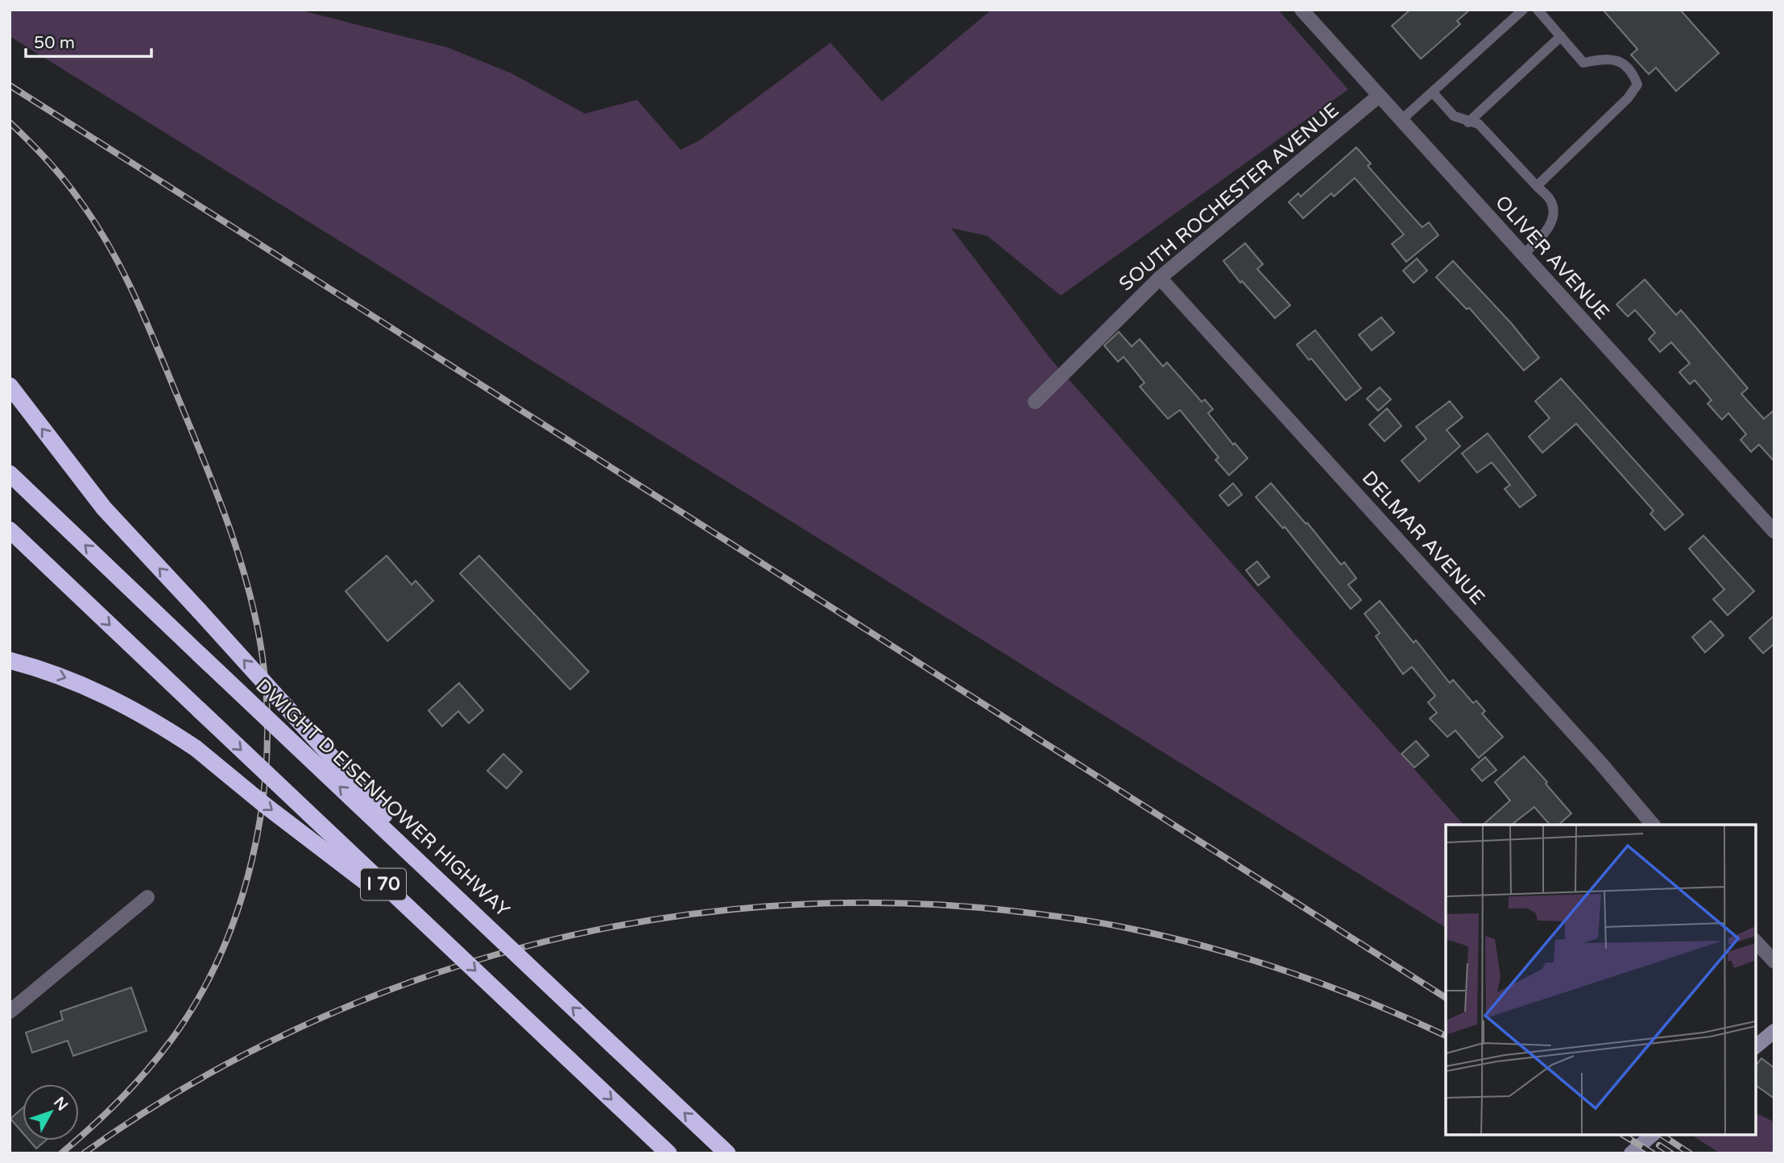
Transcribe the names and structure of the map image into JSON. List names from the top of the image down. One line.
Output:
{"streets":{"highway":["DWIGHT D EISENHOWER HIGHWAY","I 70"],"street":["SOUTH ROCHESTER AVENUE","OLIVER AVENUE","DELMAR AVENUE"]},"crossings":[["SOUTH ROCHESTER AVENUE","OLIVER AVENUE"],["SOUTH ROCHESTER AVENUE","DELMAR AVENUE"]],"scale_bar":"50 m","north":"top right"}
